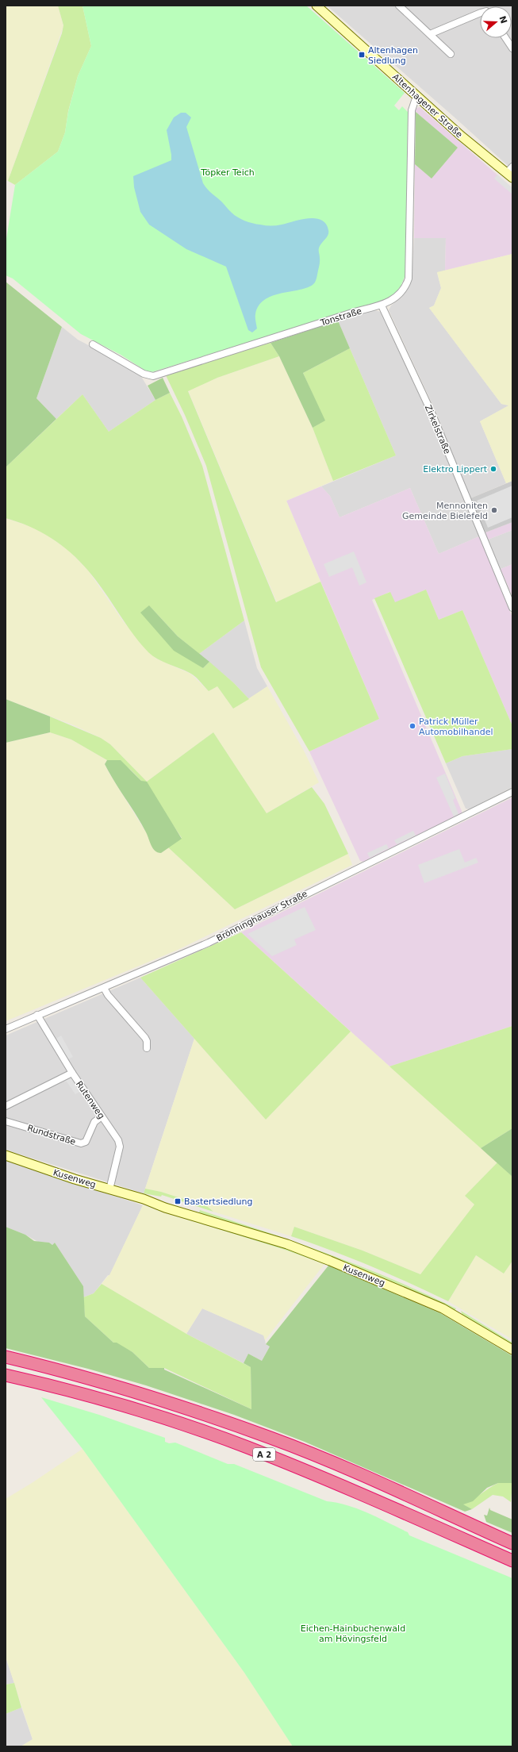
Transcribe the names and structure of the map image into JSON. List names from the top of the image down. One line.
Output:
{"streets":{"highway":["A 2"],"street":["Altenhagener Straße","Tonstraße","Zirkelstraße","Brönninghauser Straße","Rutenweg","Rundstraße","Kusenweg"]},"crossings":[["Altenhagener Straße","Tonstraße"],["Tonstraße","Zirkelstraße"],["Brönninghauser Straße","Rutenweg"],["Rutenweg","Rundstraße"],["Rutenweg","Kusenweg"]],"parks":["Töpker Teich","Eichen-Hainbuchenwald am Hövingsfeld"],"places":{"transit":["Altenhagen Siedlung","Bastertsiedlung"],"other":["Elektro Lippert","Mennoniten Gemeinde Bielefeld","Patrick Müller Automobilhandel"]},"north":"right"}
